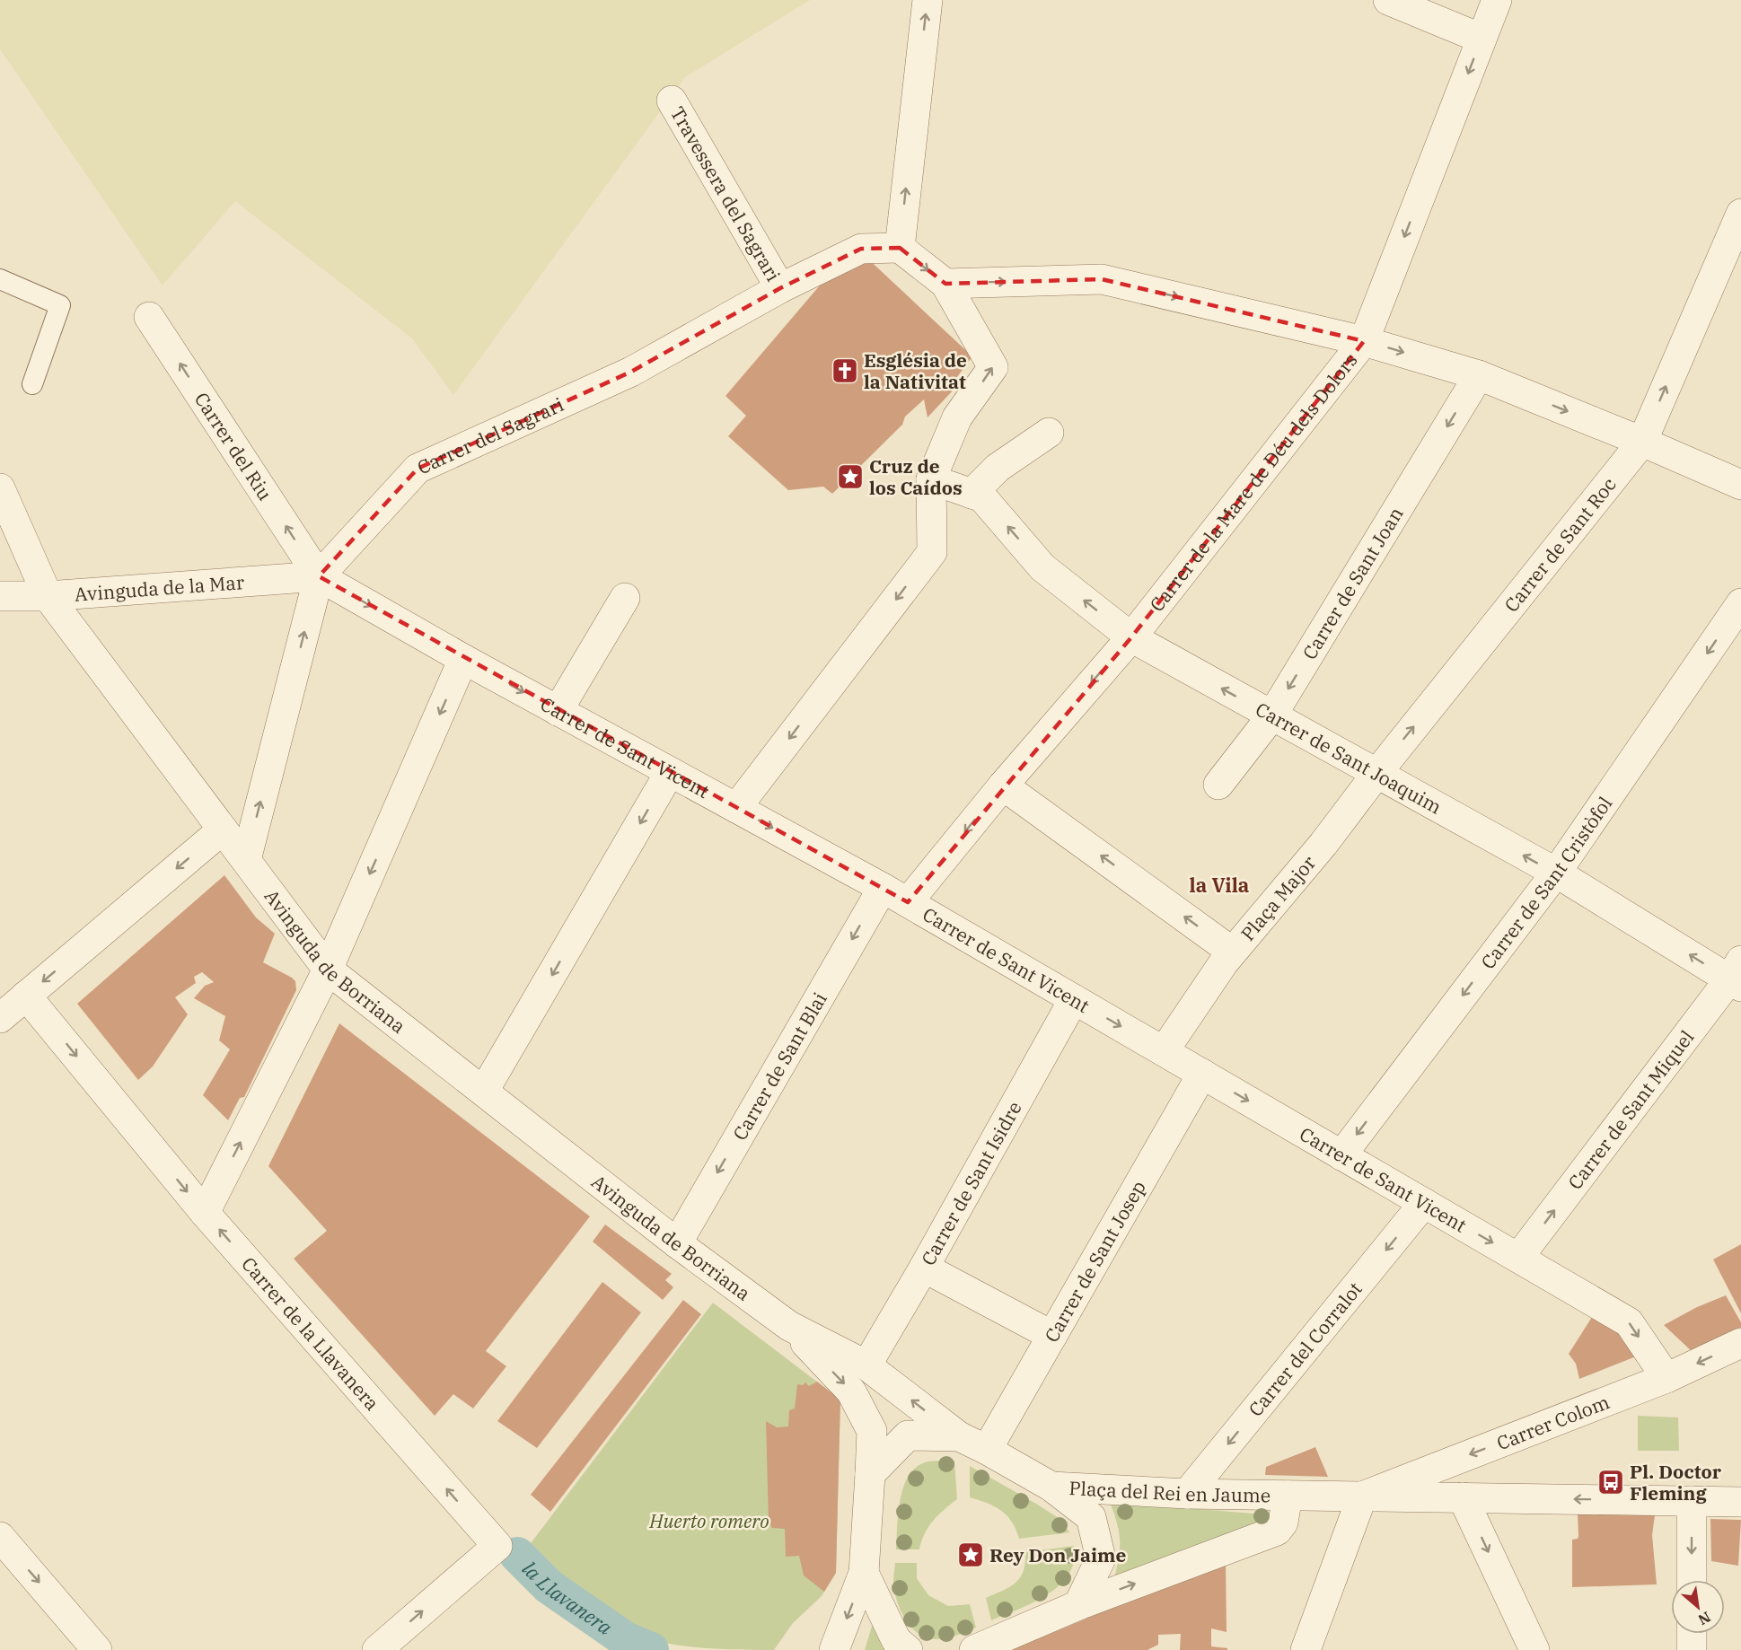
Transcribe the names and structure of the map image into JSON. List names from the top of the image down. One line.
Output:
{"streets":{"street":["Travessera del Sagrari","Carrer del Sagrari","Carrer del Riu","Carrer de la Mare de Déu dels Dolors","Carrer de Sant Roc","Carrer de Sant Joan","Avinguda de la Mar","Carrer de Sant Vicent","Carrer de Sant Joaquim","Carrer de Sant Cristòfol","Plaça Major","Avinguda de Borriana","Carrer de Sant Blai","Carrer de Sant Miquel","Carrer de Sant Isidre","Carrer de Sant Josep","Carrer de la Llavanera","Carrer del Corralot","Carrer Colom","Plaça del Rei en Jaume"]},"crossings":[["Travessera del Sagrari","Carrer del Sagrari"],["Carrer del Sagrari","Carrer del Riu"],["Carrer del Sagrari","Avinguda de la Mar"],["Carrer del Sagrari","Carrer de Sant Vicent"],["Carrer del Sagrari","Avinguda de Borriana"],["Carrer del Riu","Avinguda de la Mar"],["Carrer del Riu","Carrer de Sant Vicent"],["Carrer de la Mare de Déu dels Dolors","Carrer de Sant Vicent"],["Carrer de la Mare de Déu dels Dolors","Carrer de Sant Joaquim"],["Carrer de la Mare de Déu dels Dolors","Plaça Major"],["Carrer de Sant Roc","Carrer de Sant Joaquim"],["Carrer de Sant Roc","Plaça Major"],["Carrer de Sant Joan","Carrer de Sant Joaquim"],["Avinguda de la Mar","Carrer de Sant Vicent"],["Avinguda de la Mar","Avinguda de Borriana"],["Carrer de Sant Vicent","Carrer de Sant Cristòfol"],["Carrer de Sant Vicent","Plaça Major"],["Carrer de Sant Vicent","Carrer de Sant Blai"],["Carrer de Sant Vicent","Carrer de Sant Miquel"],["Carrer de Sant Vicent","Carrer de Sant Isidre"],["Carrer de Sant Vicent","Carrer de Sant Josep"],["Carrer de Sant Vicent","Carrer del Corralot"],["Carrer de Sant Vicent","Carrer Colom"],["Carrer de Sant Joaquim","Carrer de Sant Cristòfol"],["Carrer de Sant Joaquim","Carrer de Sant Miquel"],["Avinguda de Borriana","Carrer de Sant Blai"],["Avinguda de Borriana","Carrer de Sant Isidre"],["Avinguda de Borriana","Plaça del Rei en Jaume"],["Carrer de Sant Josep","Plaça del Rei en Jaume"],["Carrer del Corralot","Plaça del Rei en Jaume"],["Carrer Colom","Plaça del Rei en Jaume"]],"one_way":["Carrer del Riu","Carrer de Sant Roc","Carrer de Sant Joan","Carrer de Sant Vicent","Carrer de Sant Joaquim","Carrer de Sant Cristòfol","Plaça Major","Carrer de Sant Miquel","Carrer Colom"],"districts":["la Vila"],"water":["la Llavanera"],"parks":["Huerto romero"],"places":{"church":["Església de la Nativitat"],"place":["Cruz de los Caídos","Rey Don Jaime"],"bus stop":["Pl. Doctor Fleming"]},"north":"bottom right"}
